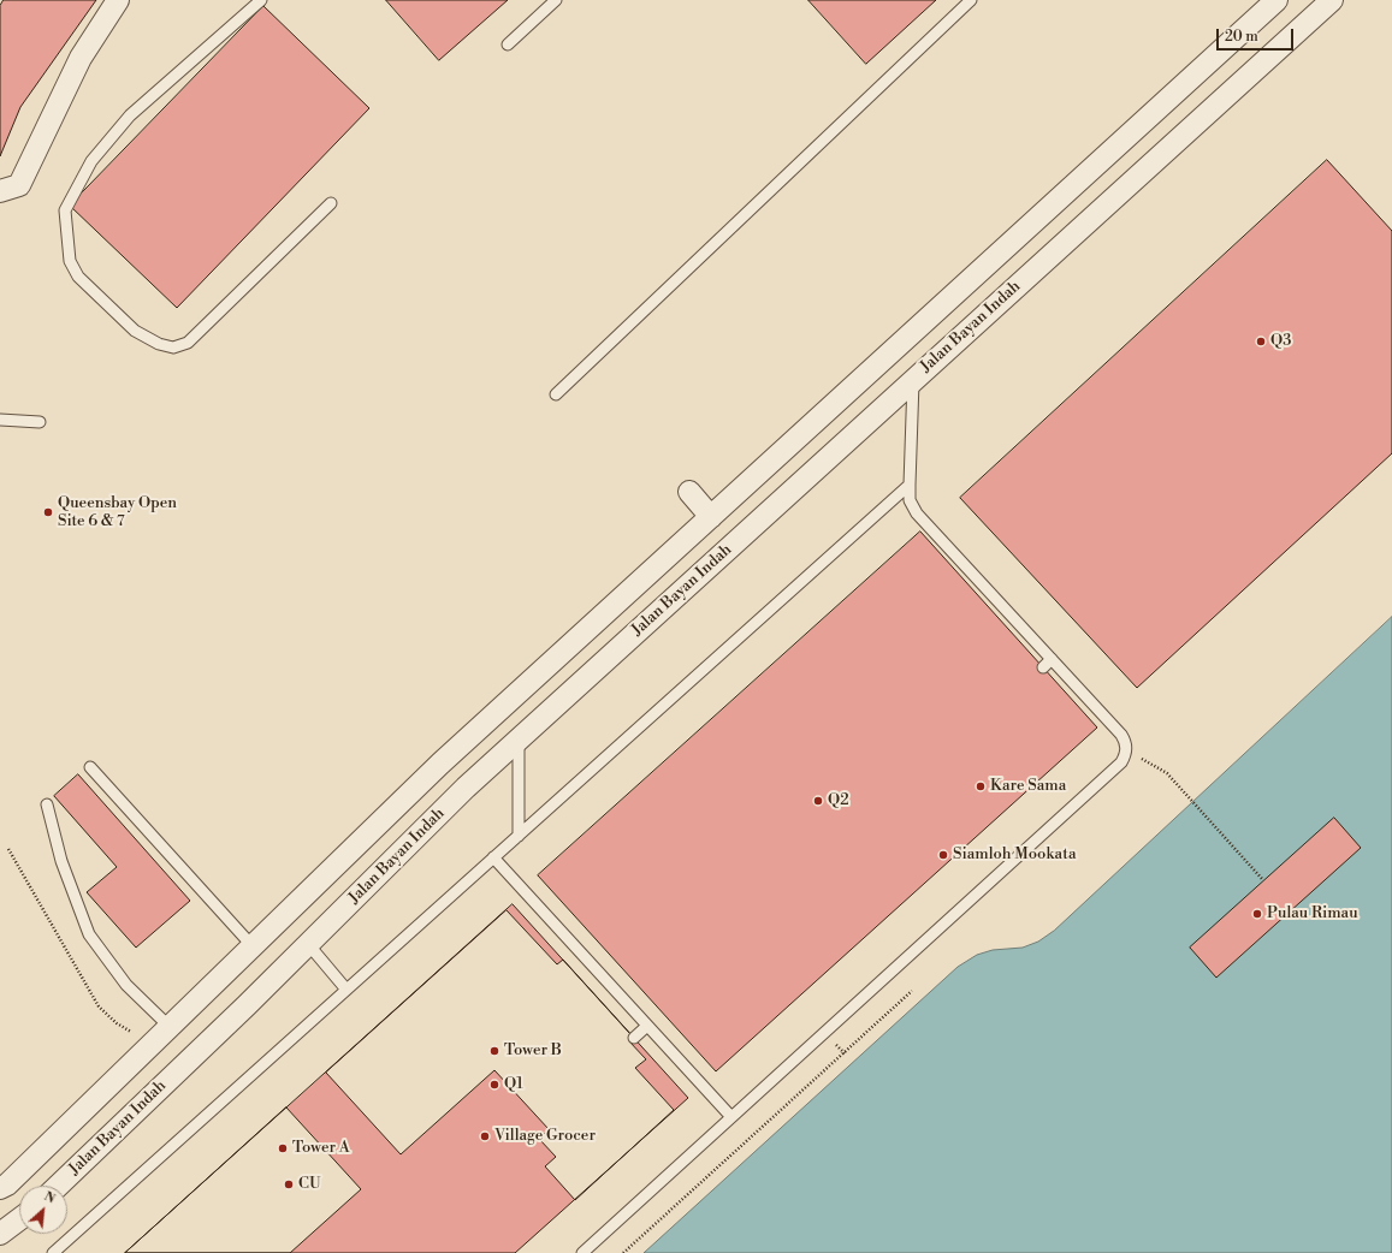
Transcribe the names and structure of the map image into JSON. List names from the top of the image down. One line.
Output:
{"streets":{"street":["Jalan Bayan Indah"]},"places":["Q3","Queensbay Open Site 6 & 7","Kare Sama","Q2","Siamloh Mookata","Pulau Rimau","Tower B","Q1","Village Grocer","Tower A","CU"],"scale_bar":"20 m","north":"top right"}
